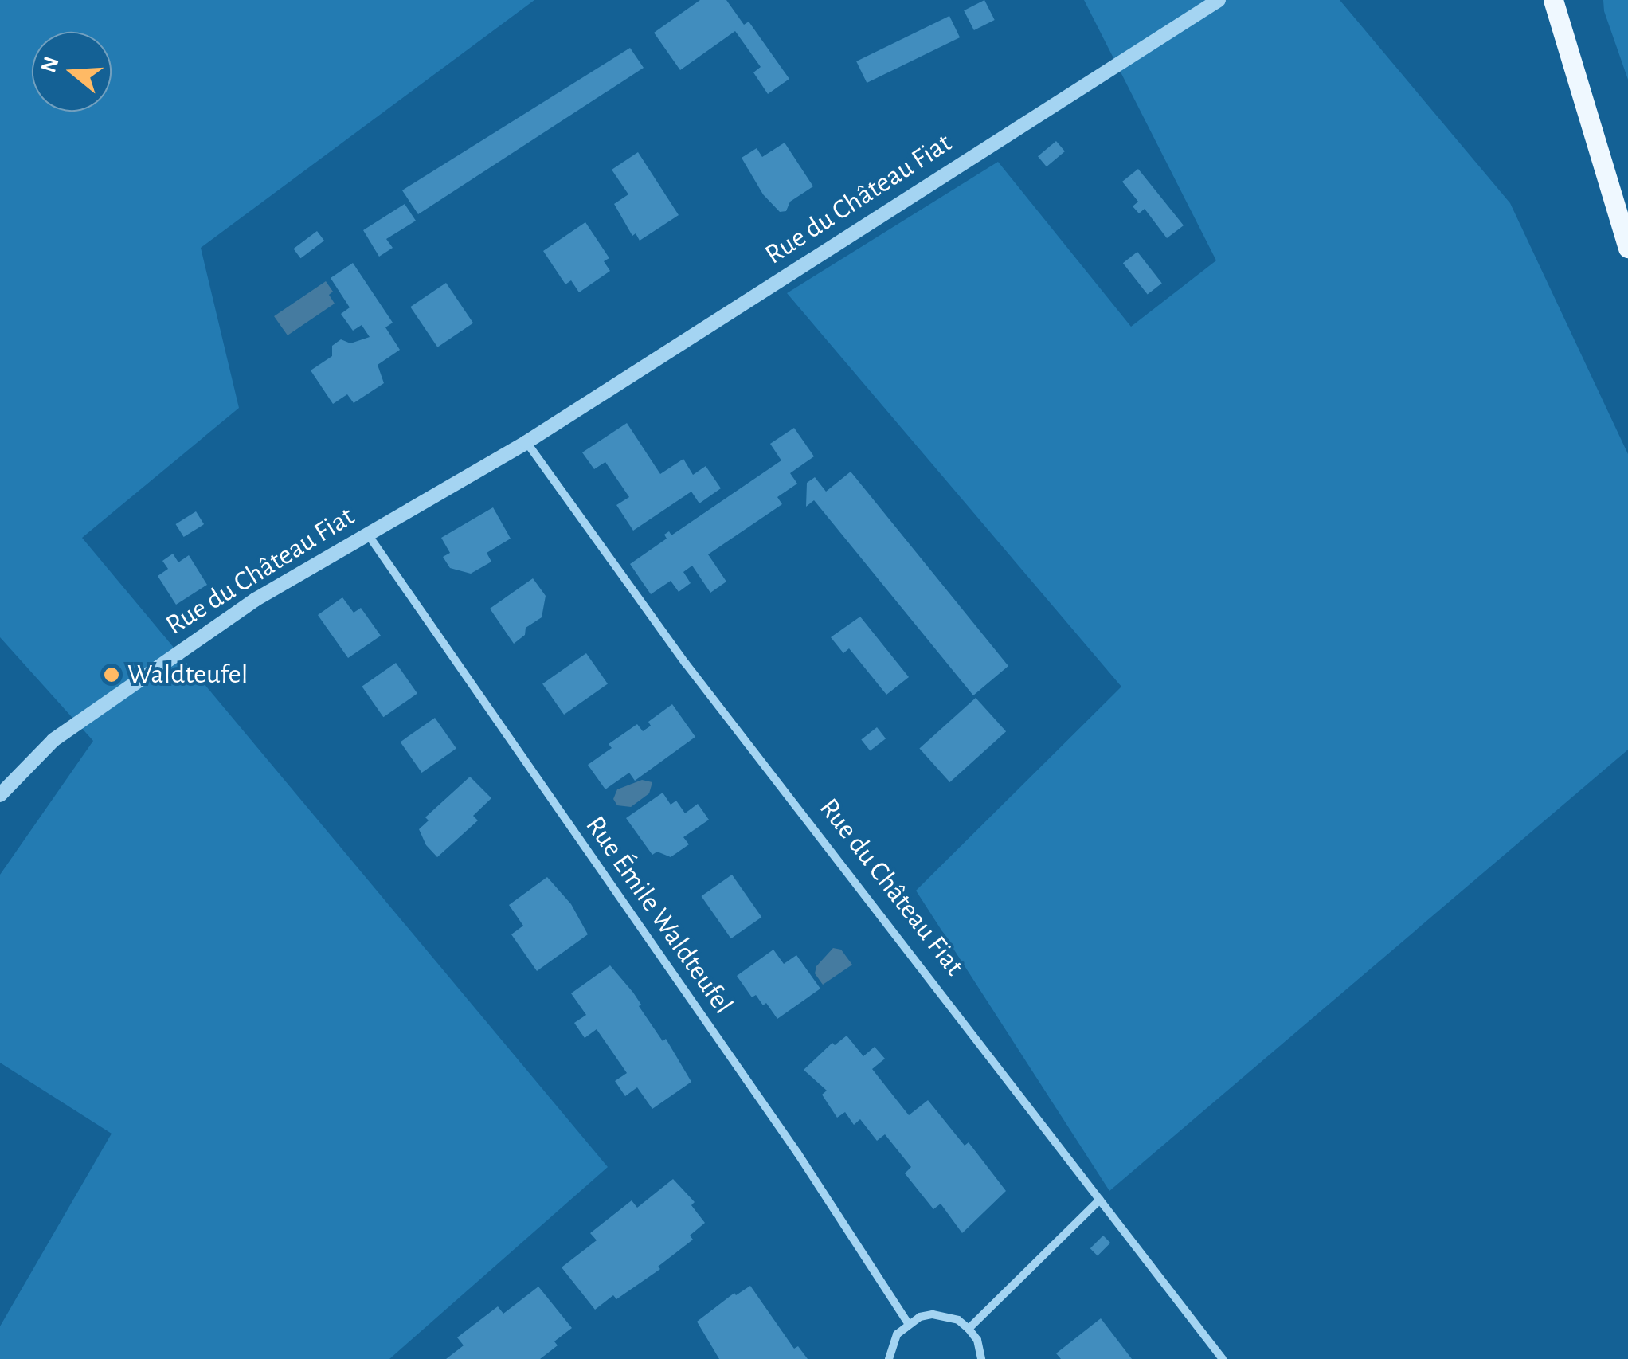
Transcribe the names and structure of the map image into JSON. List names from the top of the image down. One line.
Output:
{"streets":{"street":["Rue du Château Fiat","Rue Émile Waldteufel"]},"crossings":[["Rue du Château Fiat","Rue Émile Waldteufel"]],"places":["Waldteufel"],"north":"left"}
